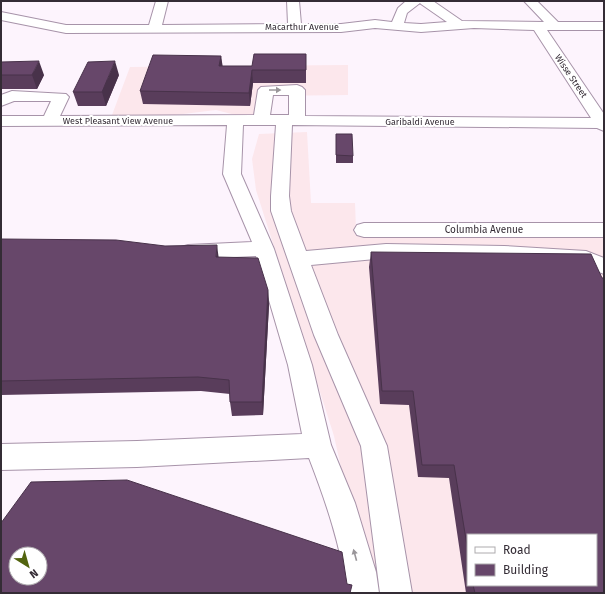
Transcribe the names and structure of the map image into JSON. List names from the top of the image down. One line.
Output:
{"streets":{"street":["Macarthur Avenue","Wisse Street","West Pleasant View Avenue","Garibaldi Avenue","Columbia Avenue"]},"crossings":[["Macarthur Avenue","Wisse Street"],["Wisse Street","Garibaldi Avenue"],["West Pleasant View Avenue","Garibaldi Avenue"]],"legend":["Road","Building"],"north":"bottom right"}
